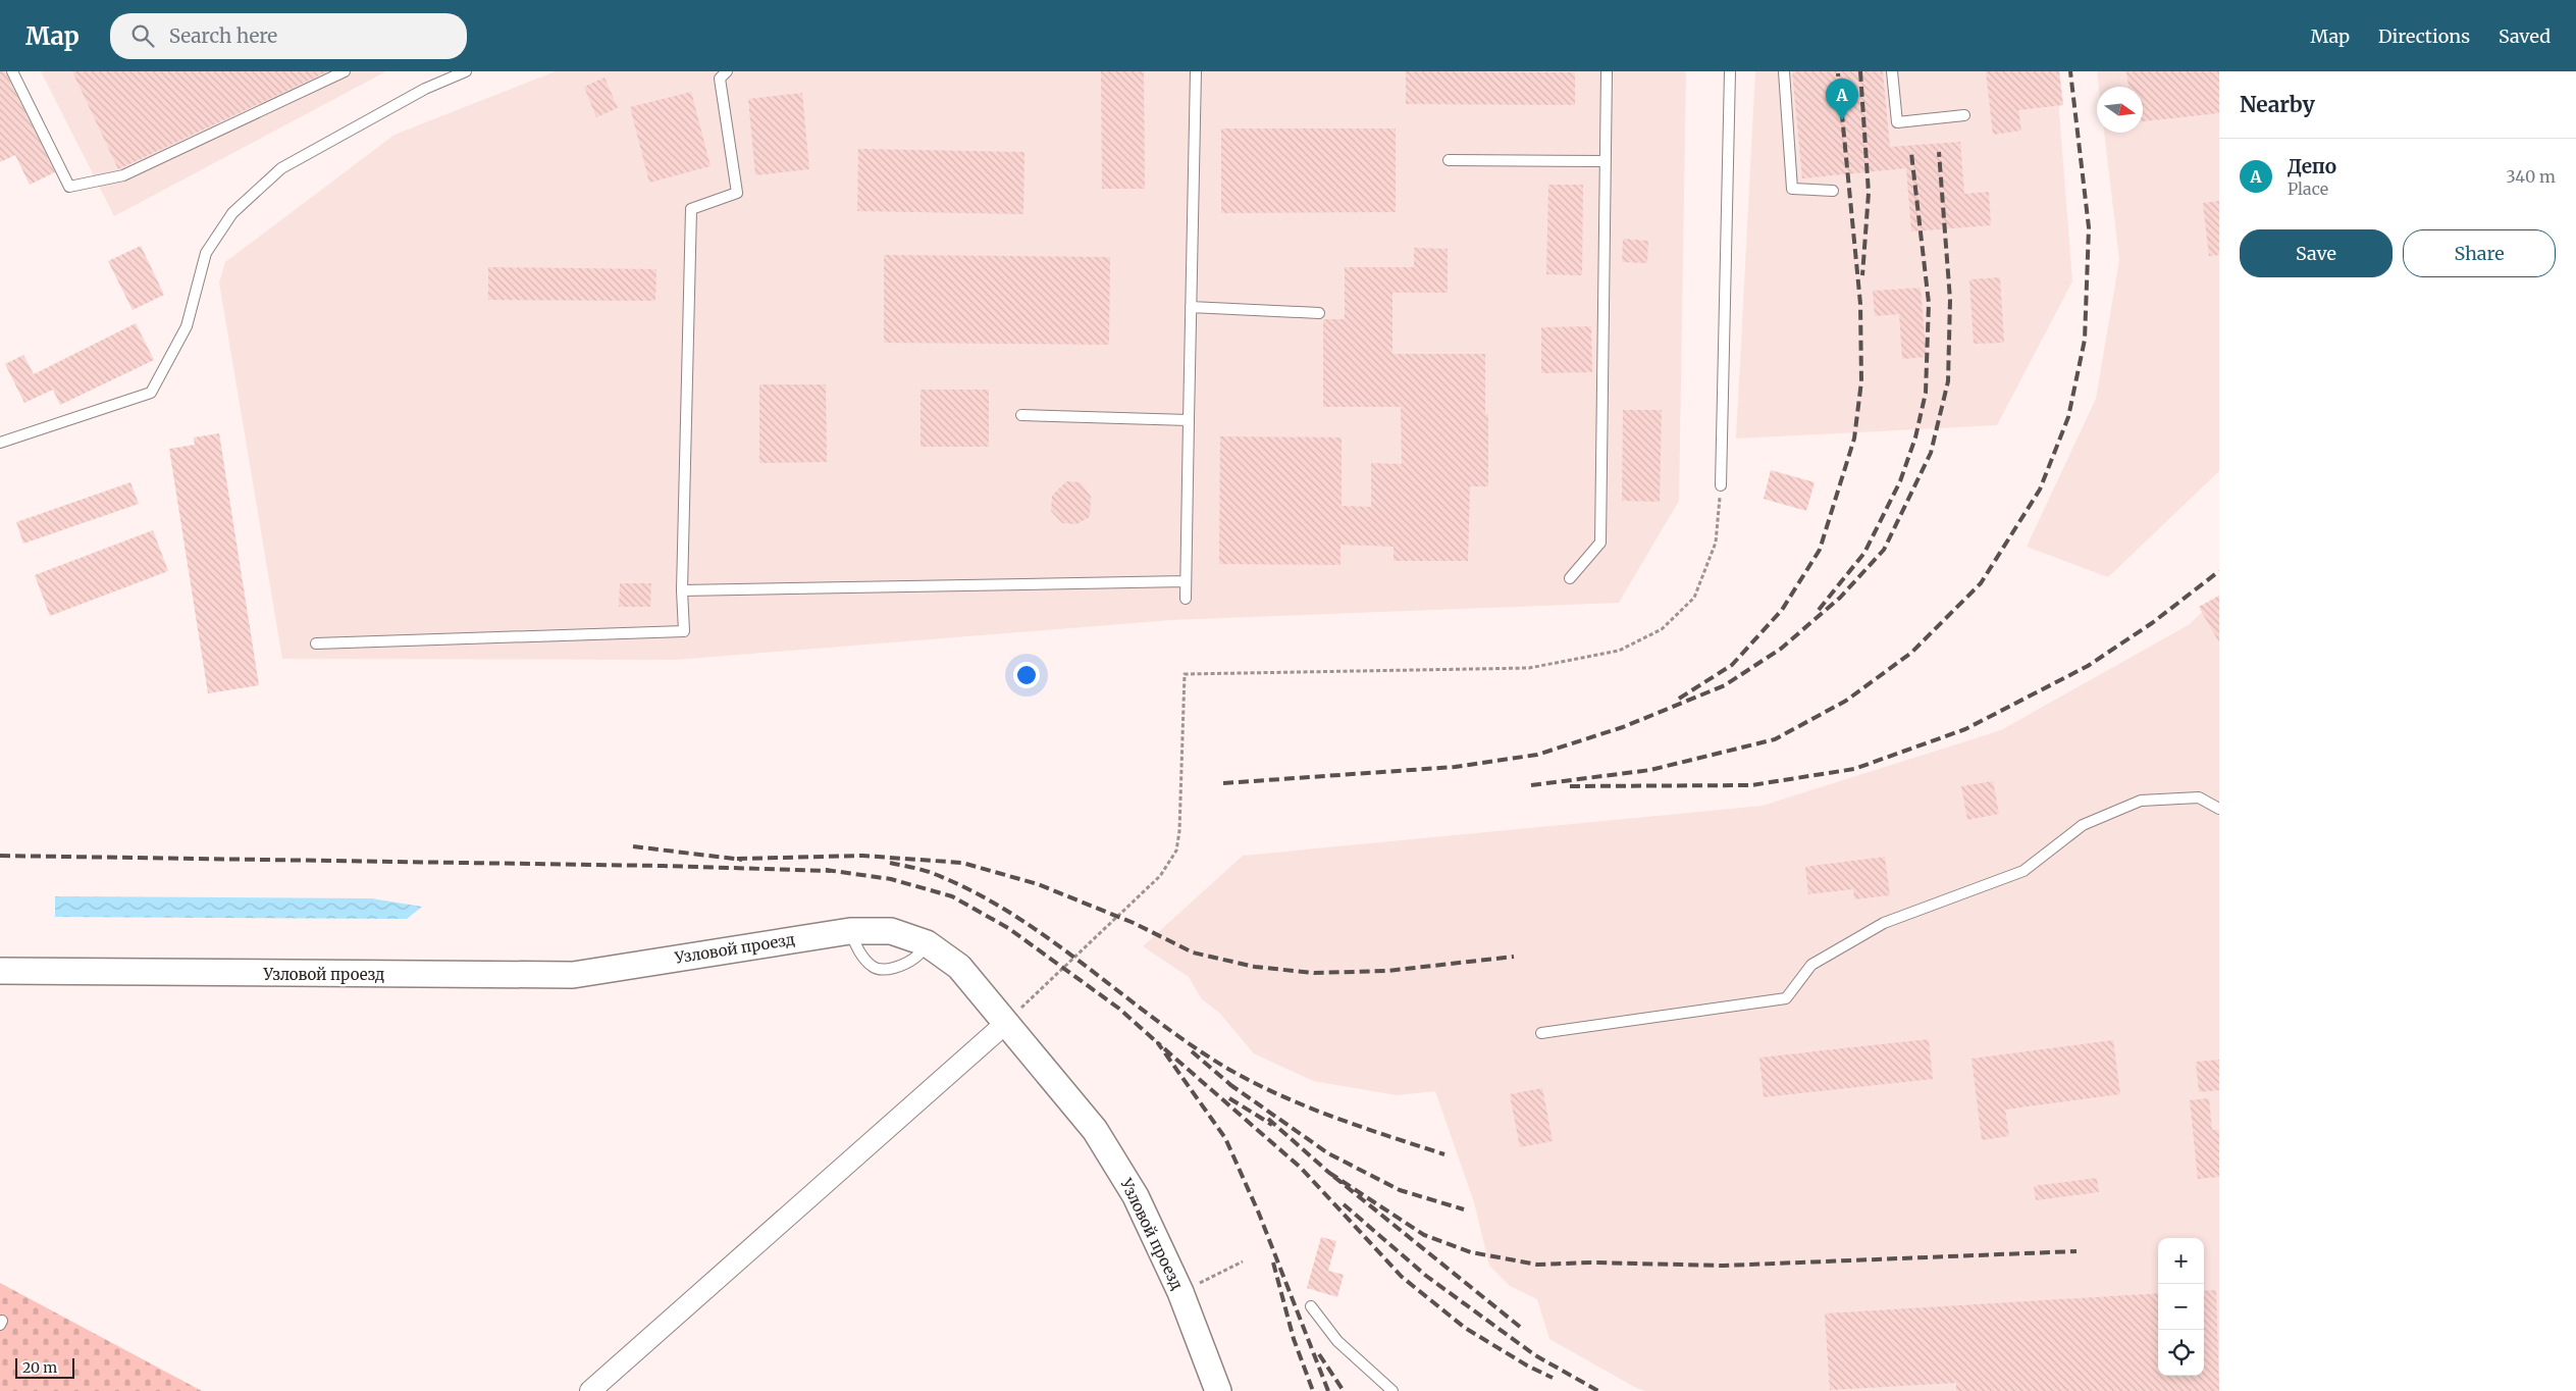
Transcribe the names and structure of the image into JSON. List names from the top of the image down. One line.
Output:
{"streets":{"street":["Узловой проезд"]},"scale_bar":"20 m","north":"right","page":{"header":"Map","search":"Search here","nav":["Map","Directions","Saved"],"heading":"Nearby","pins":"A","list":[{"mark":"A","name":"Депо","note":"Place","value":"340 m"}],"buttons":["Save","Share"],"map_buttons":["+","−"],"scale":"20 m"}}
